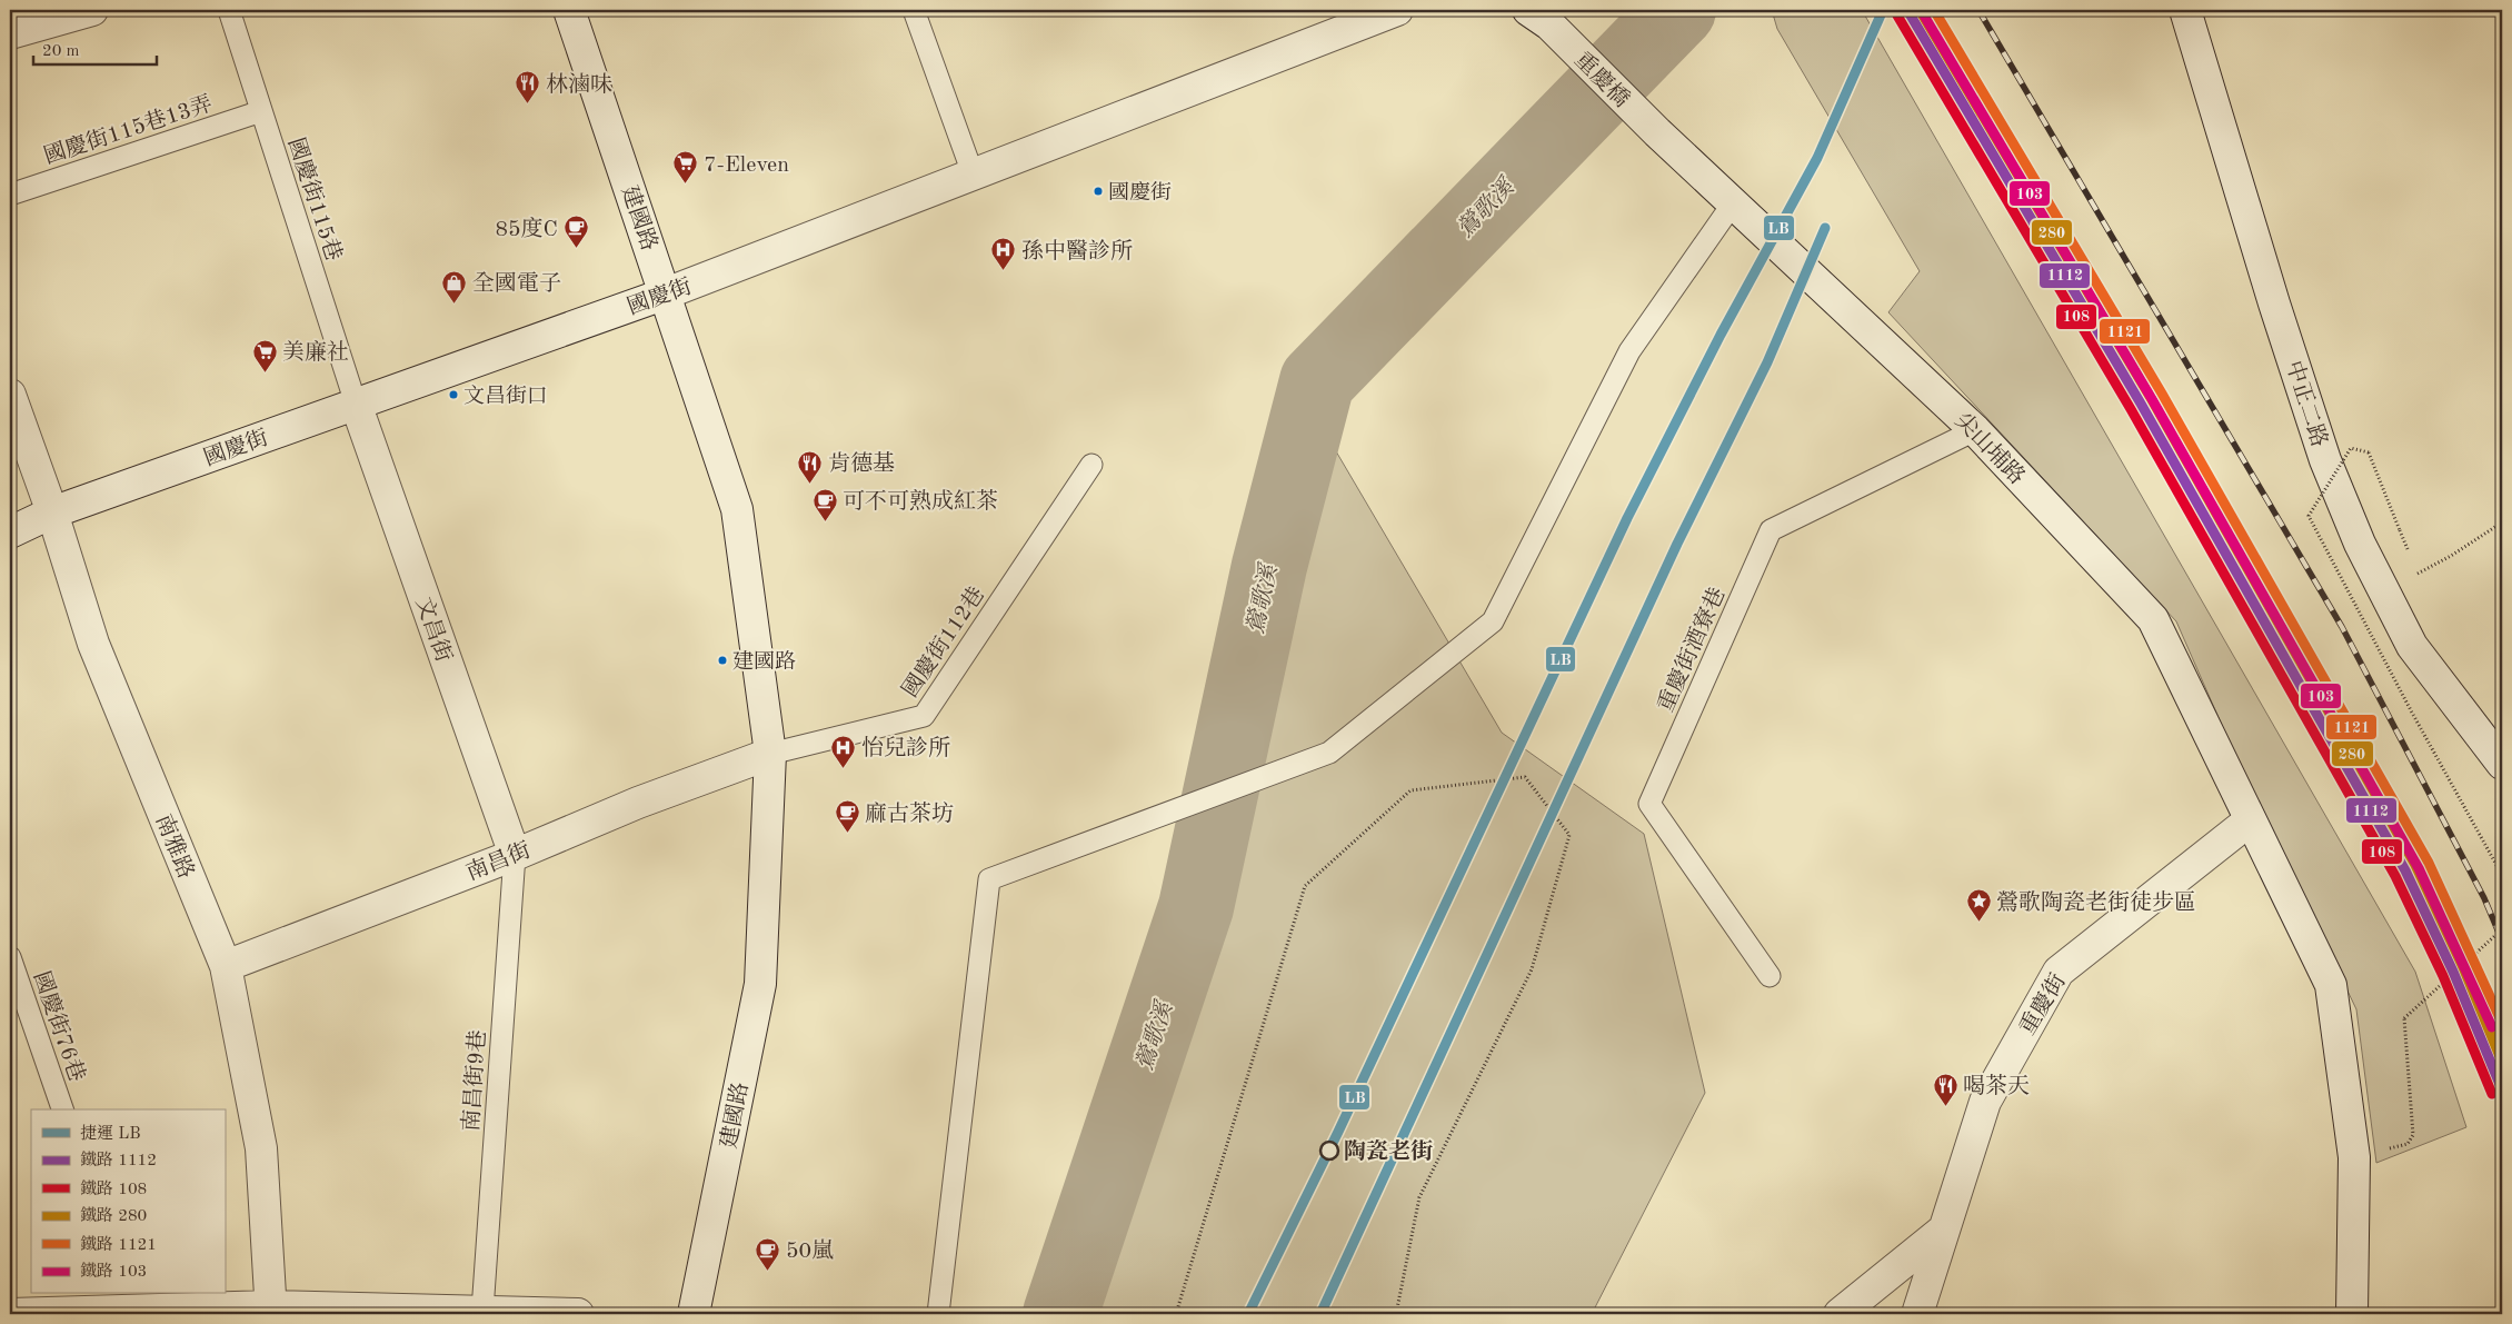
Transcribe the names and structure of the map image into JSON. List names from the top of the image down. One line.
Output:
{"streets":{"street":["重慶橋","建國路","國慶街","中正二路","尖山埔路","文昌街","南雅路","南昌街","重慶街"],"lane":["國慶街115巷13弄","國慶街115巷","國慶街112巷","重慶街酒寮巷","國慶街76巷","南昌街9巷"]},"crossings":[["重慶橋","尖山埔路"],["國慶街115巷13弄","國慶街115巷"],["國慶街115巷","國慶街"],["國慶街115巷","文昌街"],["建國路","國慶街"],["建國路","國慶街112巷"],["建國路","南昌街"],["國慶街","文昌街"],["國慶街","南雅路"],["尖山埔路","重慶街酒寮巷"],["尖山埔路","重慶街"],["文昌街","南昌街"],["文昌街","南昌街9巷"],["國慶街112巷","南昌街"],["南雅路","南昌街"],["南昌街","南昌街9巷"]],"water":["鶯歌溪"],"places":{"restaurant":["林滷味","肯德基","喝茶天"],"supermarket":["7-Eleven","美廉社"],"other":["國慶街","文昌街口","建國路","陶瓷老街"],"cafe":["85度C","可不可熟成紅茶","麻古茶坊","50嵐"],"hospital":["孫中醫診所","怡兒診所"],"shop":["全國電子"],"place":["鶯歌陶瓷老街徒步區"]},"lines":["metro line LB","rail line 1112","rail line 280","rail line 1121","rail line 108","rail line 103"],"legend":["捷運 LB","鐵路 1112","鐵路 108","鐵路 280","鐵路 1121","鐵路 103"],"scale_bar":"20 m"}
